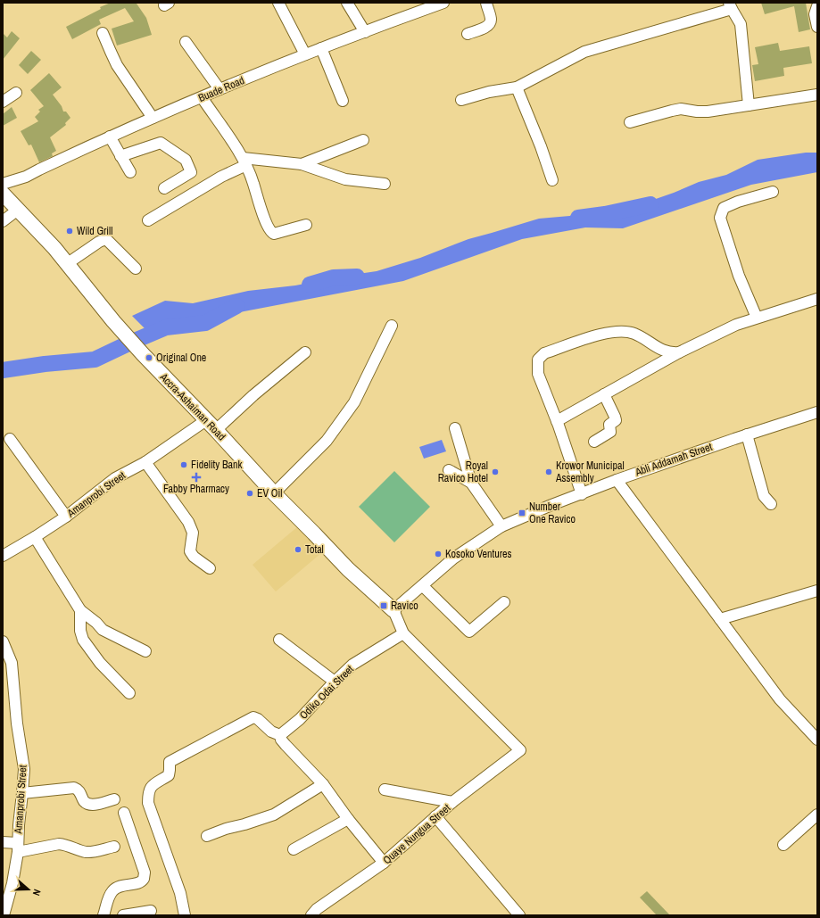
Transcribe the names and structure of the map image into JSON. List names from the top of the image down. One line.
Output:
{"streets":{"main road":["Accra-Ashaiman Road"],"street":["Buade Road","Abli Addamah Street","Amanprobi Street","Odiko Odai Street","Quaye Nungua Street"]},"crossings":[["Accra-Ashaiman Road","Abli Addamah Street"],["Accra-Ashaiman Road","Amanprobi Street"],["Odiko Odai Street","Quaye Nungua Street"]],"places":{"other":["Wild Grill","Original One","Fidelity Bank","Royal Ravico Hotel","Krowor Municipal Assembly","EV Oil","Total","Kosoko Ventures"],"health":["Fabby Pharmacy"],"transit":["Number One Ravico","Ravico"]},"north":"right"}
